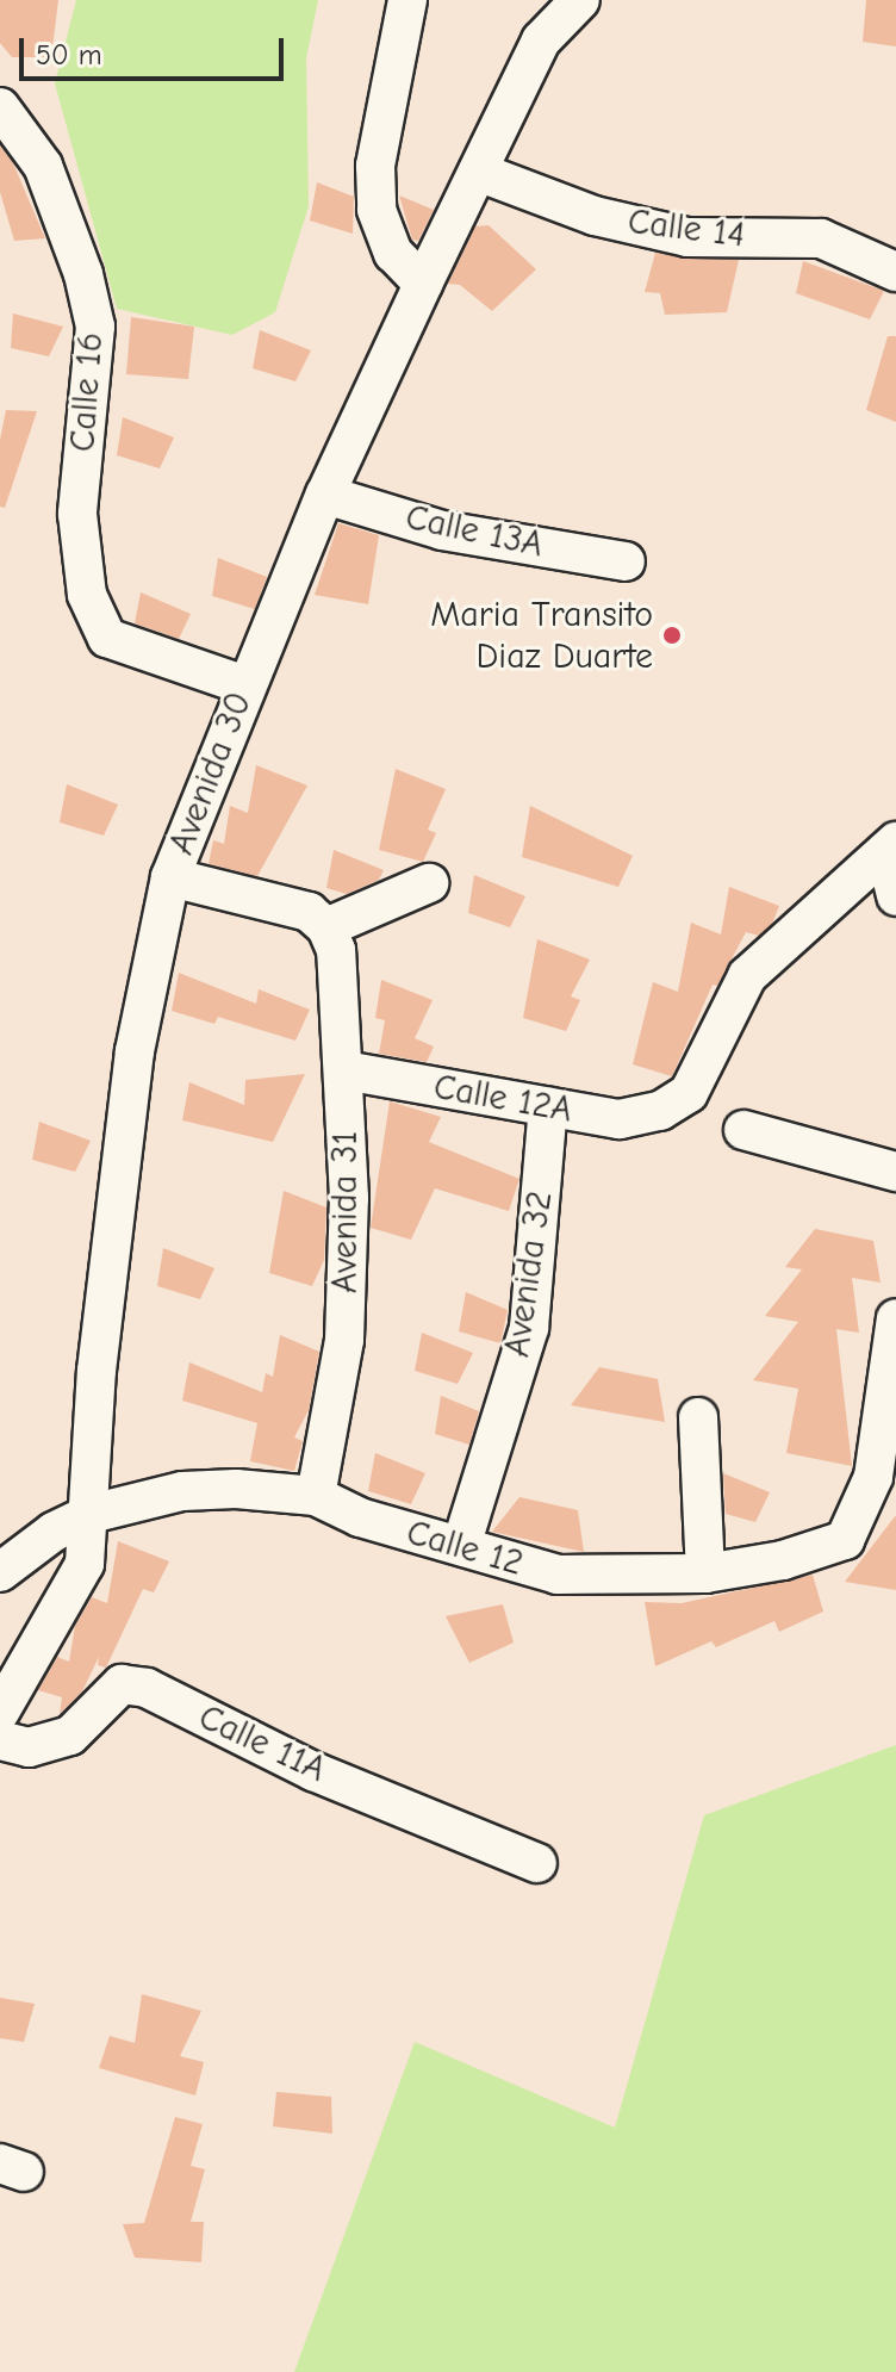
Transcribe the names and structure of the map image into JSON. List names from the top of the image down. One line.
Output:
{"streets":{"street":["Calle 14","Calle 16","Calle 13A","Avenida 30","Calle 12A","Avenida 31","Avenida 32","Calle 12","Calle 11A"]},"crossings":[["Calle 14","Avenida 30"],["Calle 16","Avenida 30"],["Calle 13A","Avenida 30"],["Avenida 30","Calle 12"],["Calle 12A","Avenida 31"],["Calle 12A","Avenida 32"],["Avenida 31","Calle 12"],["Avenida 32","Calle 12"]],"places":["Maria Transito Diaz Duarte"],"scale_bar":"50 m"}
